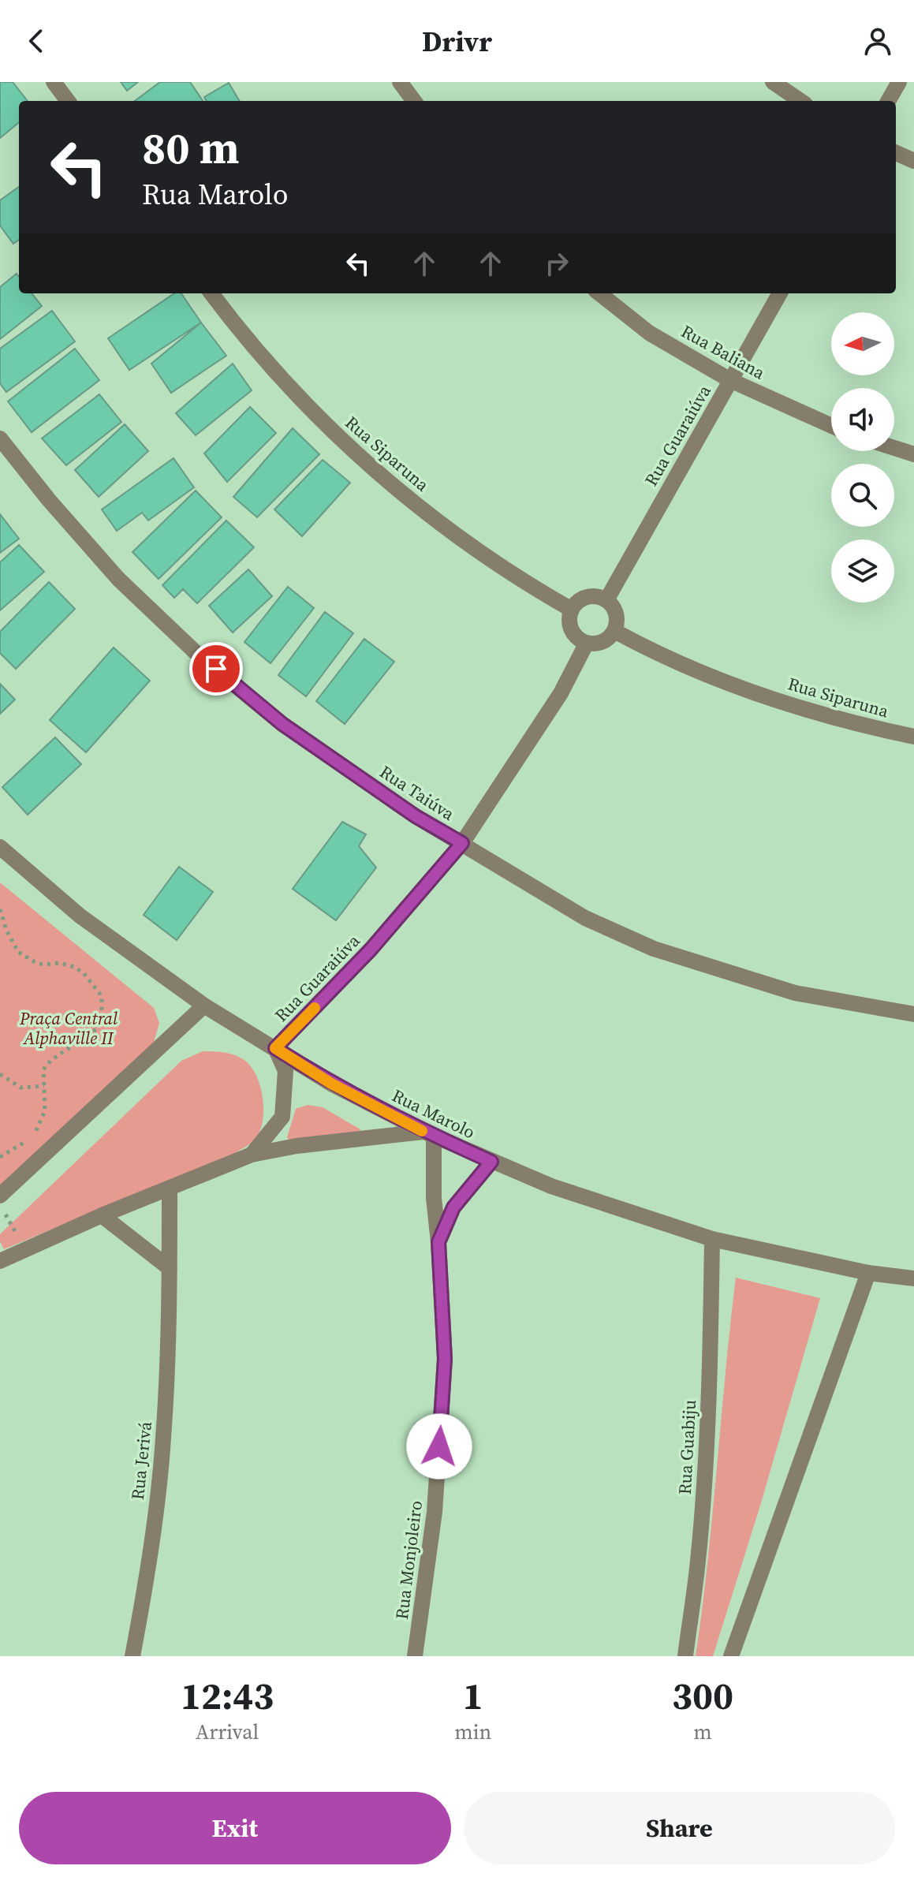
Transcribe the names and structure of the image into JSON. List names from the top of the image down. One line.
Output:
{"streets":{"street":["Rua Baliana","Rua Guaraiúva","Rua Siparuna","Rua Taiúva","Rua Marolo","Rua Guabiju","Rua Jerivá","Rua Monjoleiro"]},"crossings":[["Rua Baliana","Rua Guaraiúva"],["Rua Guaraiúva","Rua Siparuna"],["Rua Guaraiúva","Rua Taiúva"],["Rua Guaraiúva","Rua Marolo"],["Rua Guaraiúva","Rua Jerivá"],["Rua Marolo","Rua Guabiju"],["Rua Marolo","Rua Monjoleiro"]],"parks":["Praça Central Alphaville II"],"north":"left","page":{"header":"Drivr","turn":["80 m","Rua Marolo"],"eta":["12:43","Arrival","1","min","300","m"],"buttons":["Exit","Share"]}}
